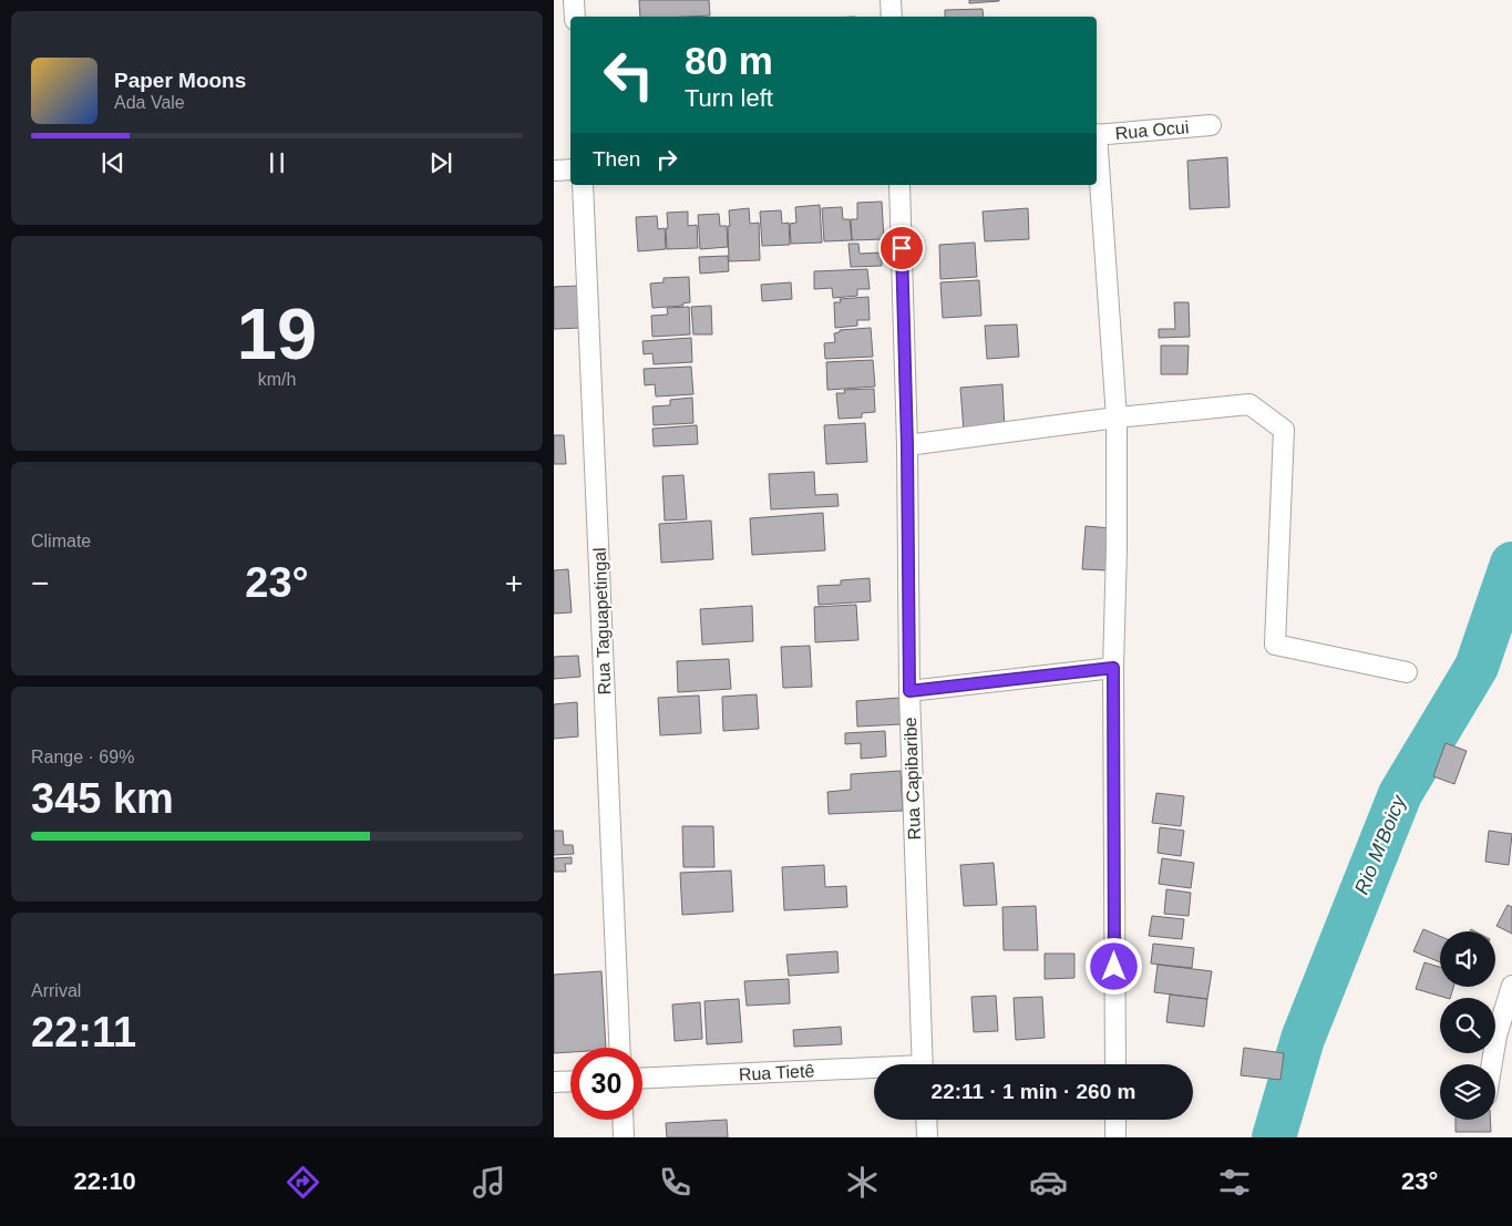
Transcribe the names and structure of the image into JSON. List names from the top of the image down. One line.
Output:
{"streets":{"street":["Rua Ocui","Rua Taguapetingal","Rua Capibaribe","Rua Tietê"]},"water":["Rio M'Boicy"],"page":{"turn":["80 m","Turn left"],"song":["Paper Moons","Ada Vale"],"then":"Then","tile":[["19","km/h"],"Climate",["Range · 69%","345 km"],["Arrival","22:11"]],"heat":["−","23°","+"],"limit":"30","trip":"22:11 · 1 min · 260 m","tabs":["22:10","23°"]}}
